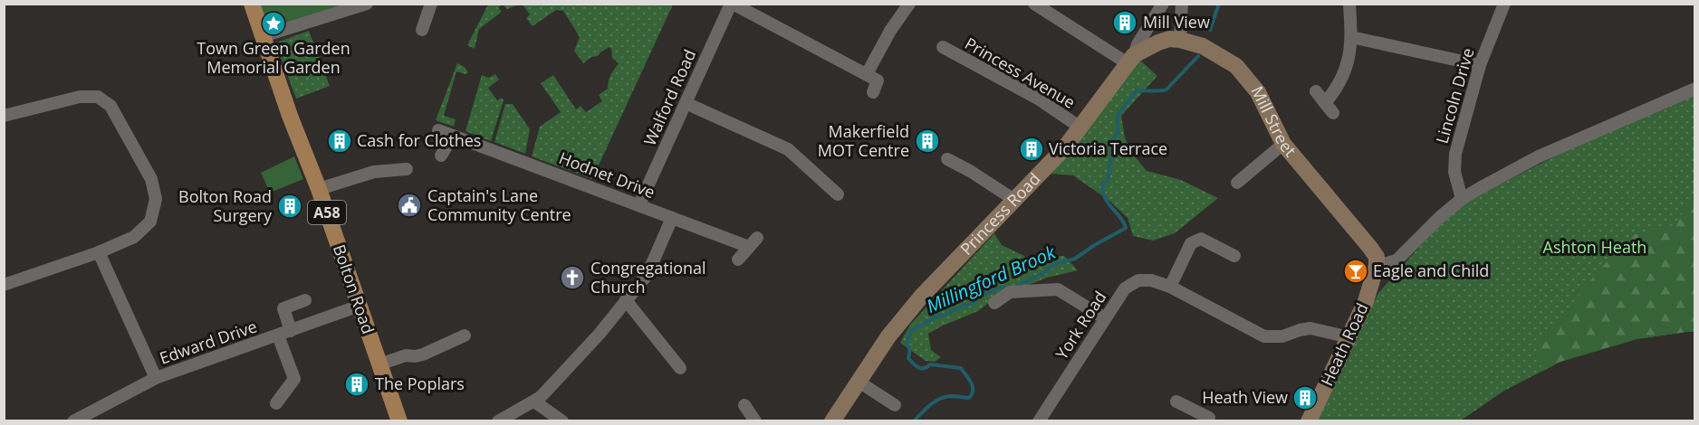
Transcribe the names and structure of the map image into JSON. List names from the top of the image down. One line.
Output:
{"streets":{"main road":["A58","Bolton Road"],"street":["Princess Avenue","Lincoln Drive","Walford Road","Mill Street","Hodnet Drive","Princess Road","York Road","Edward Drive","Heath Road"]},"crossings":[["Princess Avenue","Princess Road"],["Walford Road","Hodnet Drive"],["Mill Street","Princess Road"],["Mill Street","Heath Road"],["Bolton Road","Edward Drive"],["York Road","Heath Road"]],"water":["Millingford Brook"],"parks":["Ashton Heath"],"places":{"building":["Mill View","Cash for Clothes","Makerfield MOT Centre","Victoria Terrace","Bolton Road Surgery","The Poplars","Heath View"],"place":["Town Green Garden Memorial Garden"],"public building":["Captain's Lane Community Centre"],"bar":["Eagle and Child"],"church":["Congregational Church"]}}
